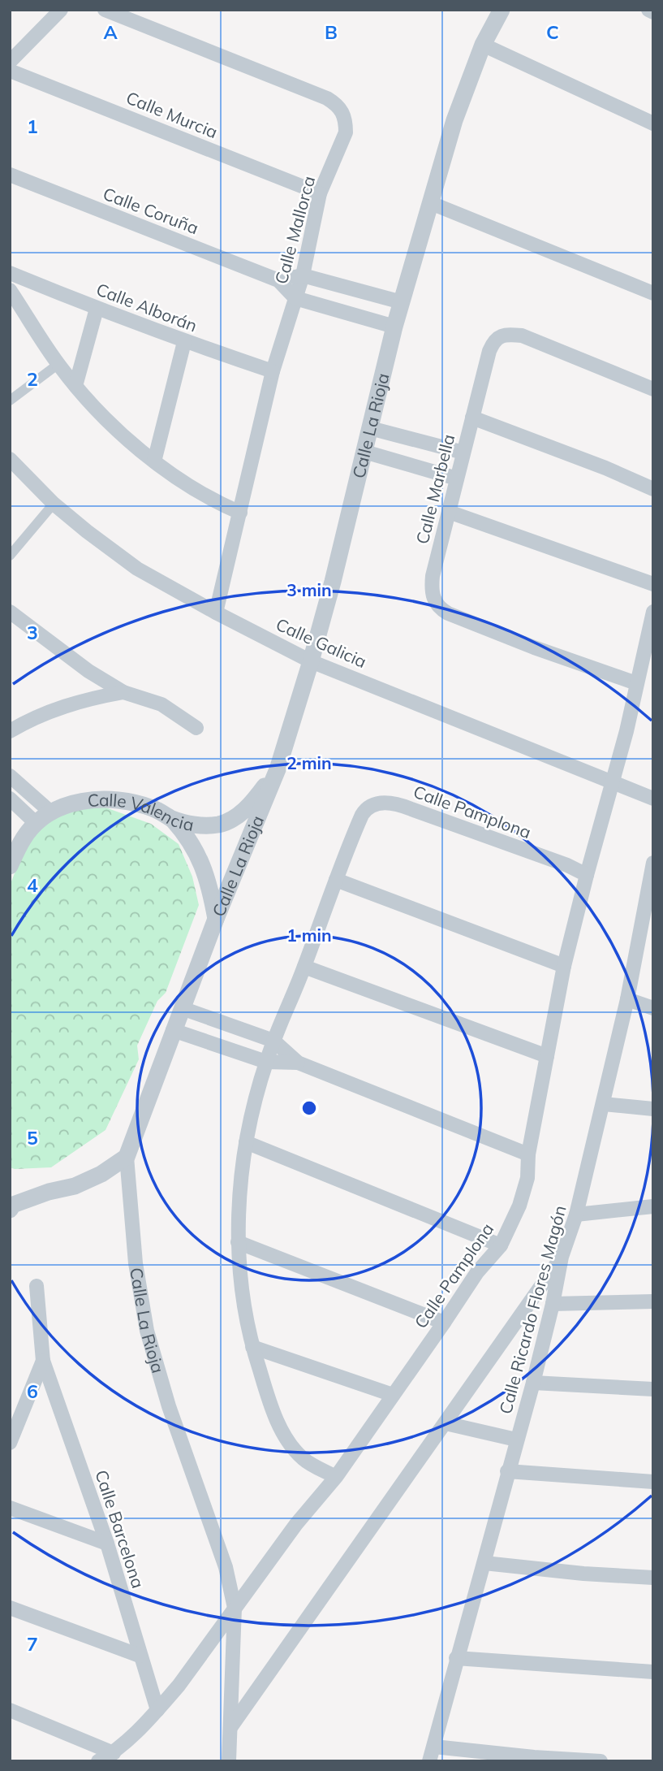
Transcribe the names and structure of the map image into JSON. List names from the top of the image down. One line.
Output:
{"streets":{"street":["Calle Murcia","Calle Coruña","Calle Mallorca","Calle Alborán","Calle La Rioja","Calle Marbella","Calle Galicia","Calle Pamplona","Calle Valencia","Calle Ricardo Flores Magón","Calle Barcelona"]},"crossings":[["Calle Murcia","Calle Mallorca"],["Calle Coruña","Calle Mallorca"],["Calle Mallorca","Calle Alborán"],["Calle Mallorca","Calle Galicia"],["Calle La Rioja","Calle Galicia"],["Calle La Rioja","Calle Pamplona"],["Calle La Rioja","Calle Valencia"]],"grid":{"columns":["A","B","C"],"rows":["1","2","3","4","5","6","7"]},"rings":["3 min","2 min","1 min"]}
